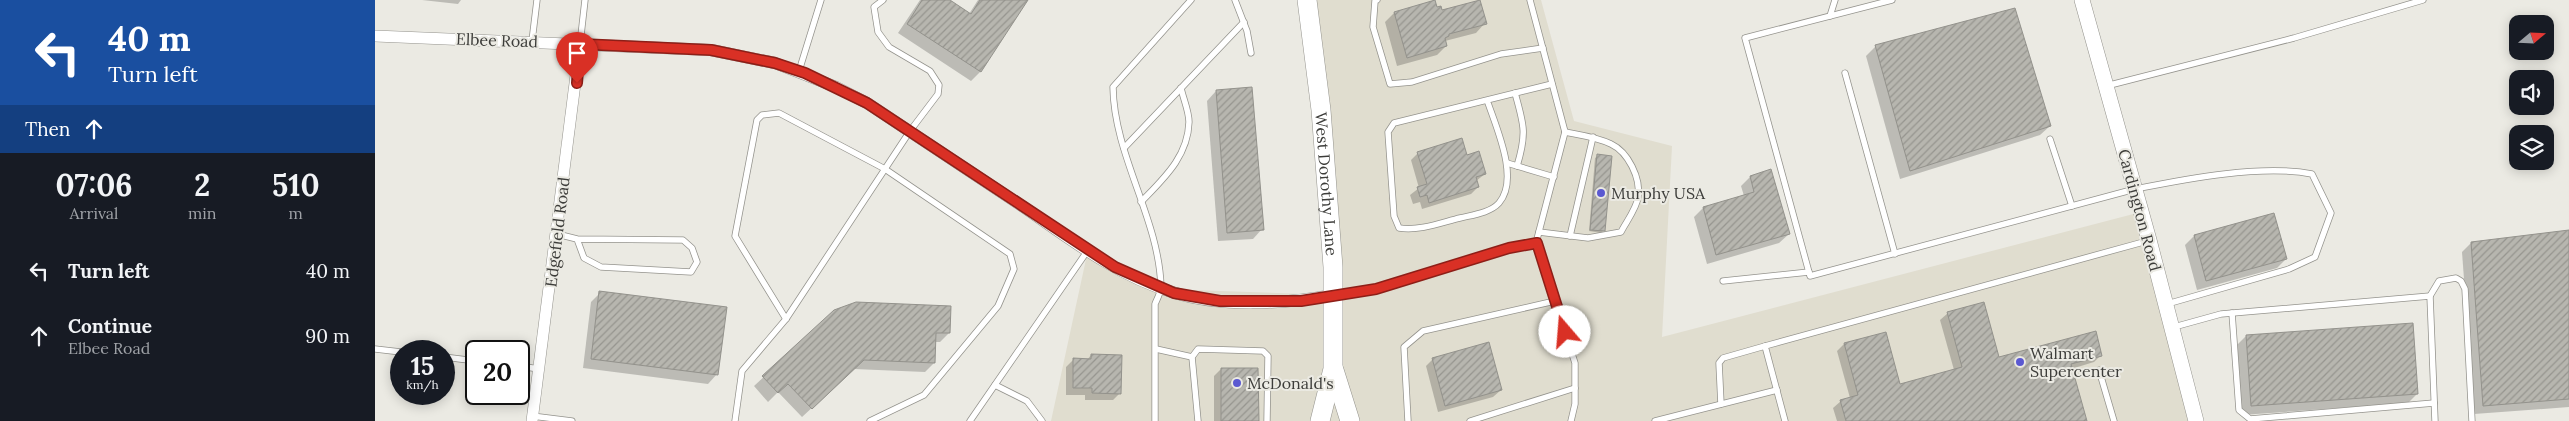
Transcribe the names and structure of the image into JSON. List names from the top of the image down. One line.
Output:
{"streets":{"main road":["West Dorothy Lane"],"street":["Elbee Road","Cardington Road","Edgefield Road"]},"crossings":[["Elbee Road","West Dorothy Lane"],["Elbee Road","Edgefield Road"]],"places":["Murphy USA","Walmart Supercenter","McDonald's"],"north":"right","page":{"turn":["40 m","Turn left"],"then":"Then","eta":["07:06","Arrival","2","min","510","m"],"list":[{"name":"Turn left","value":"40 m"},{"name":"Continue","note":"Elbee Road","value":"90 m"}],"speed":"15 km/h","limit":"20"}}
